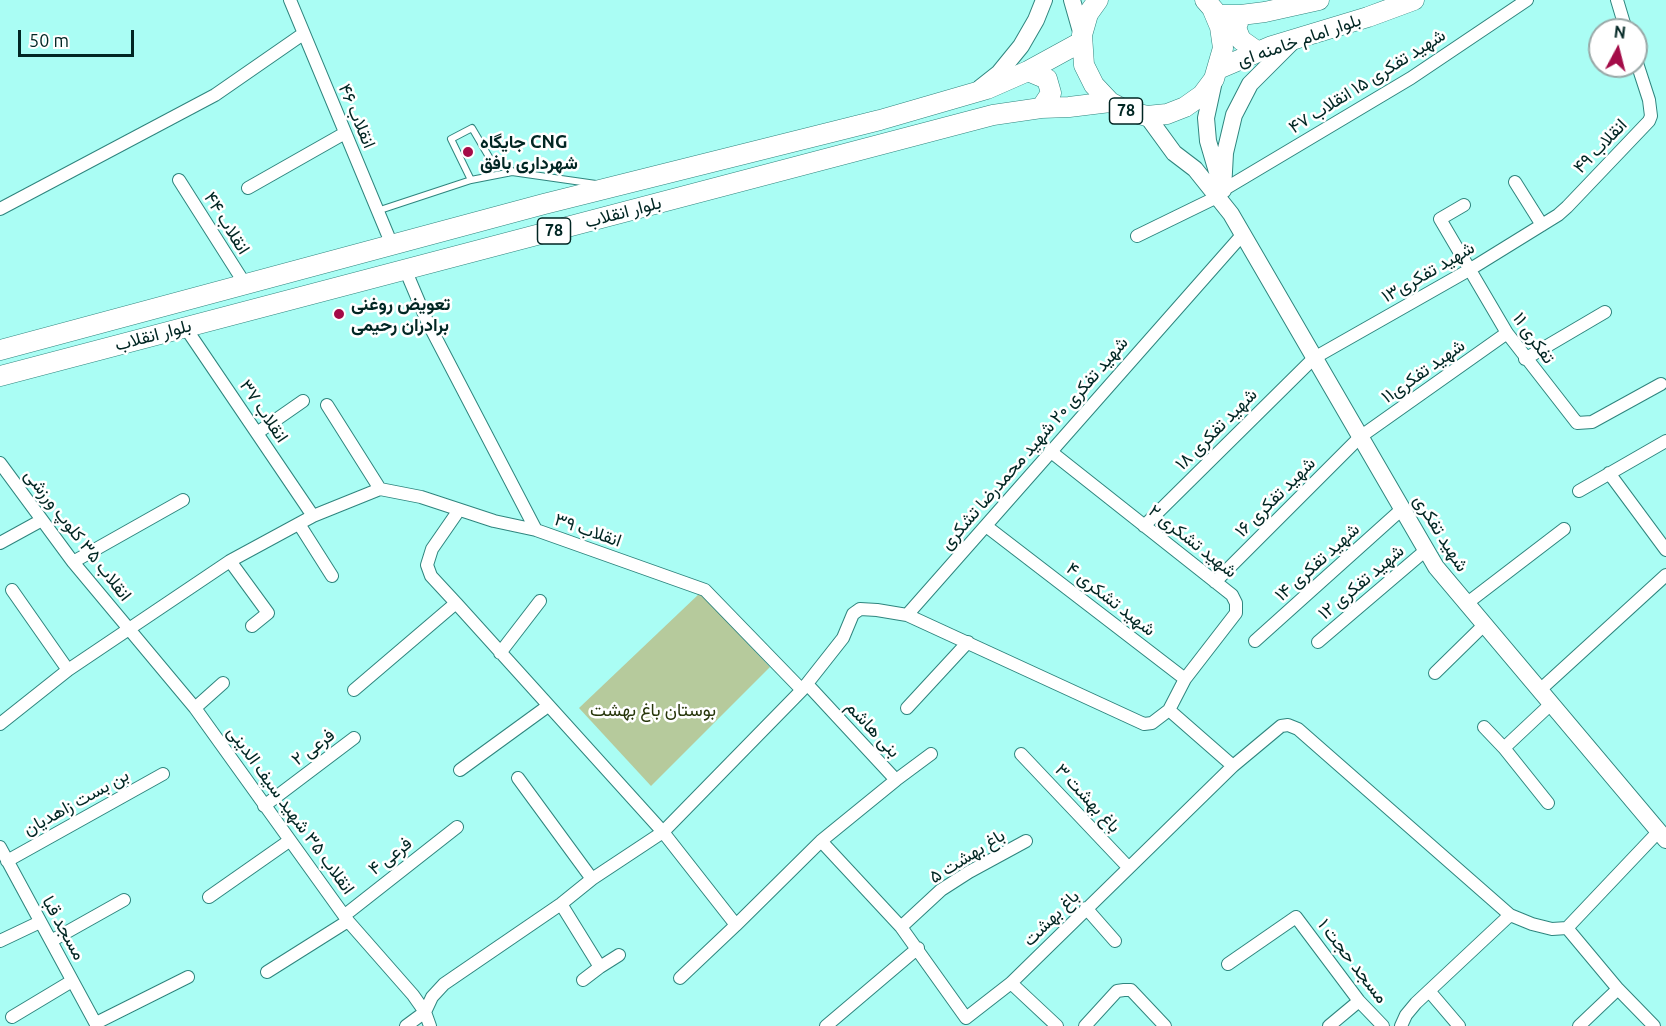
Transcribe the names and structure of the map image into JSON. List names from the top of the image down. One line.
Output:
{"streets":{"main road":["بلوار امام خامنه ای","78","بلوار انقلاب"],"street":["شهید تفکری ۱۵ انقلاب ۴۷","انقلاب ۴۶","انقلاب ۴۹","انقلاب ۴۴","شهید تفکری۱۳","تفکری ۱۱","شهید تفکری۱۱","انقلاب ۳۷","شهید تفکری ۱۸","شهید تفکری ۲۰ شهید محمدرضا تشکری","شهید تفکری ۱۶","انقلاب ۳۹","شهید تفکری","انقلاب ۳۵ کلوپ ورزشی","شهید تشکری ۲","شهید تفکری ۱۴","شهید تفکری ۱۲","شهید تشکری ۴","بنی هاشم","فرعی ۲","باغ بهشت ۳","بن بست زاهدیان","انقلاب ۳۵ شهید سیف الدینی","فرعی ۴","باغ بهشت ۵","باغ بهشت","مسجد قبا","مسجد حجت ۱"]},"crossings":[["بلوار امام خامنه ای","78"],["شهید تفکری ۱۵ انقلاب ۴۷","شهید تفکری"],["78","بلوار انقلاب"],["78","شهید تفکری"],["انقلاب ۴۶","بلوار انقلاب"],["انقلاب ۴۹","شهید تفکری۱۳"],["بلوار انقلاب","انقلاب ۴۴"],["بلوار انقلاب","انقلاب ۳۷"],["بلوار انقلاب","انقلاب ۳۹"],["شهید تفکری۱۳","تفکری ۱۱"],["شهید تفکری۱۳","شهید تفکری ۱۸"],["شهید تفکری۱۳","شهید تفکری"],["تفکری ۱۱","شهید تفکری۱۱"],["شهید تفکری۱۱","شهید تفکری ۱۶"],["شهید تفکری۱۱","شهید تفکری"],["شهید تفکری ۱۸","شهید تفکری"],["شهید تفکری ۱۸","شهید تشکری ۲"],["شهید تفکری ۲۰ شهید محمدرضا تشکری","شهید تفکری"],["شهید تفکری ۲۰ شهید محمدرضا تشکری","شهید تشکری ۲"],["شهید تفکری ۲۰ شهید محمدرضا تشکری","شهید تشکری ۴"],["شهید تفکری ۱۶","شهید تفکری"],["شهید تفکری ۱۶","شهید تشکری ۲"],["انقلاب ۳۹","بنی هاشم"],["شهید تفکری","شهید تفکری ۱۴"],["شهید تفکری","شهید تفکری ۱۲"],["انقلاب ۳۵ کلوپ ورزشی","انقلاب ۳۵ شهید سیف الدینی"],["شهید تشکری ۲","شهید تشکری ۴"],["بنی هاشم","باغ بهشت"],["فرعی ۲","انقلاب ۳۵ شهید سیف الدینی"],["باغ بهشت ۳","باغ بهشت"],["بن بست زاهدیان","مسجد قبا"],["انقلاب ۳۵ شهید سیف الدینی","فرعی ۴"],["باغ بهشت ۵","باغ بهشت"]],"parks":["بوستان باغ بهشت"],"places":["جایگاه CNG شهرداری بافق","تعویض روغنی برادران رحیمی"],"scale_bar":"50 m","north":"top"}
